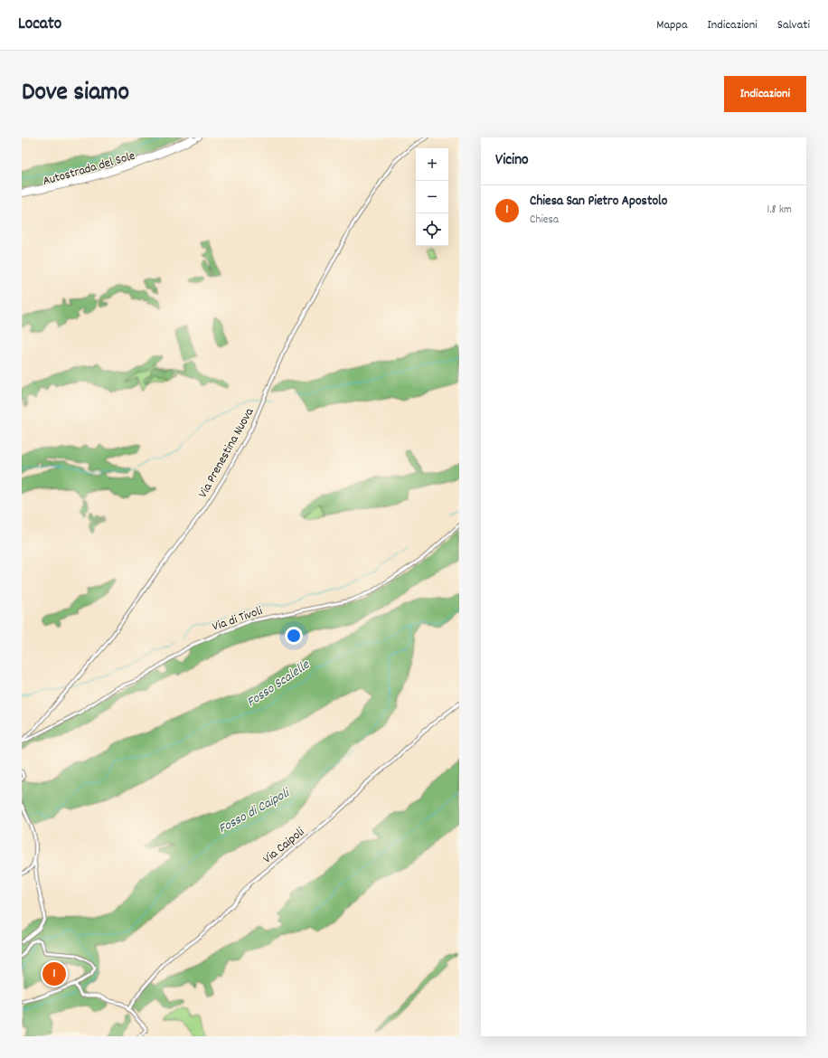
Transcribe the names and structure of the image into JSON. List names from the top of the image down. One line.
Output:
{"streets":{"highway":["Autostrada del Sole"],"main road":["Via Prenestina Nuova","Via di Tivoli","Via Caipoli"]},"crossings":[["Via Prenestina Nuova","Via di Tivoli"]],"water":["Fosso Scalelle","Fosso di Caipoli"],"page":{"header":"Locato","nav":["Mappa","Indicazioni","Salvati"],"title":"Dove siamo","buttons":"Indicazioni","heading":"Vicino","map_buttons":["+","−"],"list":[{"mark":"1","name":"Chiesa San Pietro Apostolo","note":"Chiesa","value":"1.8 km"}],"pins":"1"}}
